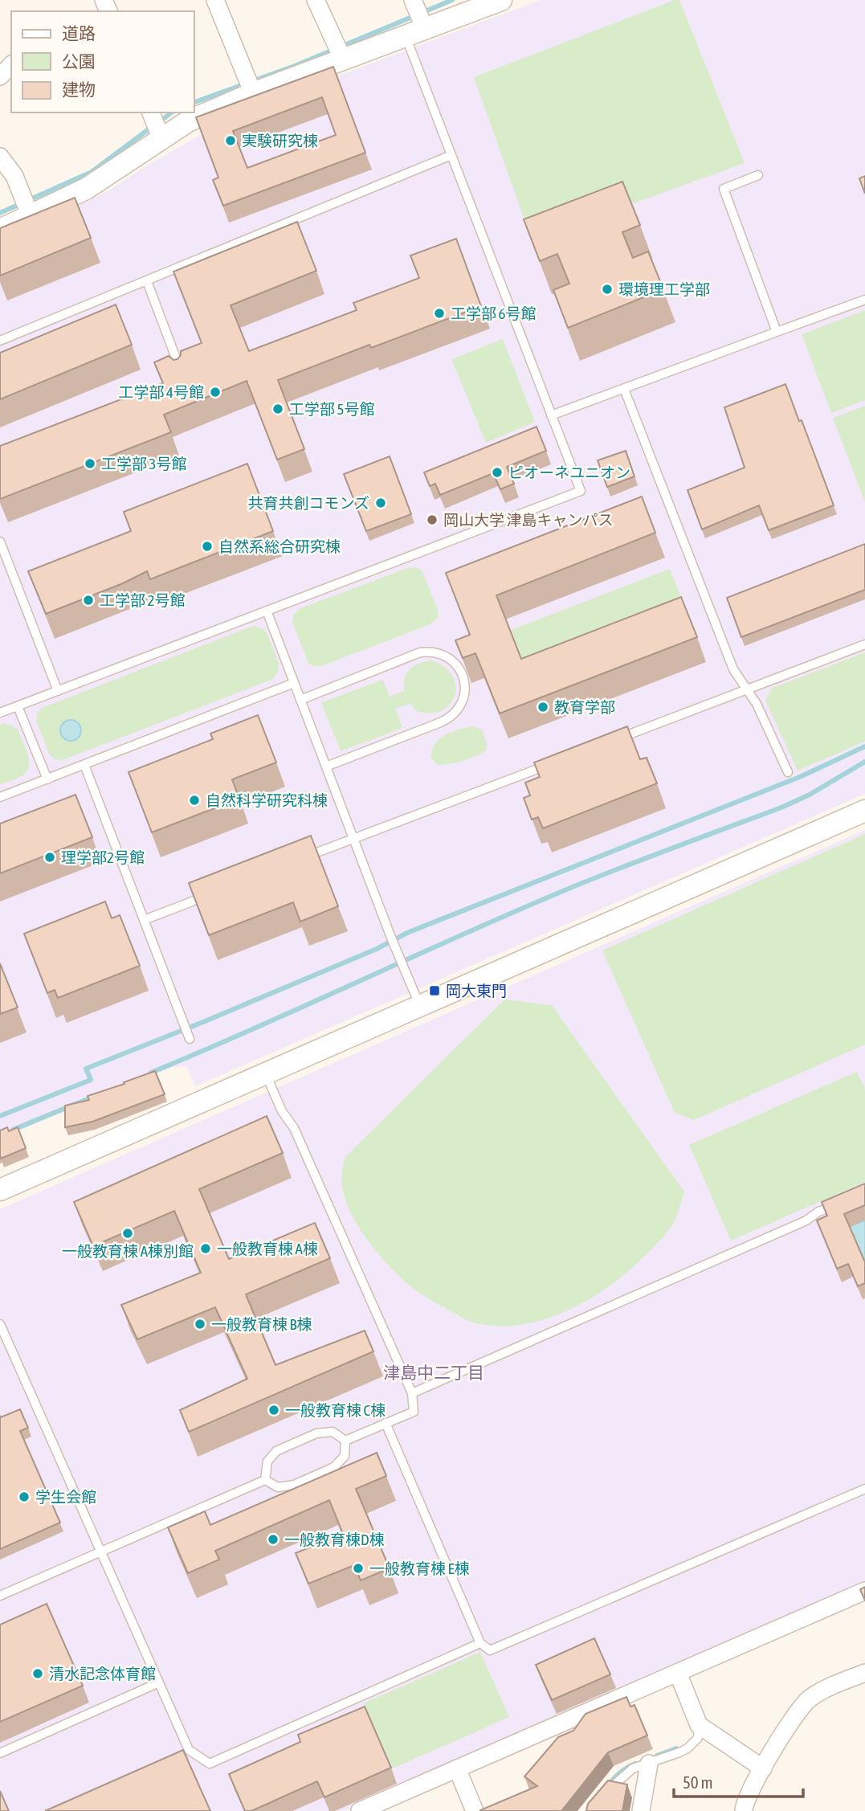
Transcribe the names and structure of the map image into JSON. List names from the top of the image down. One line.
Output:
{"districts":["津島中二丁目"],"places":{"other":["実験研究棟","環境理工学部","工学部 6号館","工学部 4号館","工学部 5号館","工学部 3号館","ピオーネユニオン","共育共創コモンズ","岡山大学 津島キャンパス","自然系総合研究棟","工学部 2号館","教育学部","自然科学研究科棟","理学部2号館","一般教育棟 A棟別館","一般教育棟 A棟","一般教育棟 B棟","一般教育棟 C棟","学生会館","一般教育棟D棟","一般教育棟 E棟","清水記念体育館"],"transit":["岡大東門"]},"legend":["道路","公園","建物"],"scale_bar":"50 m"}
